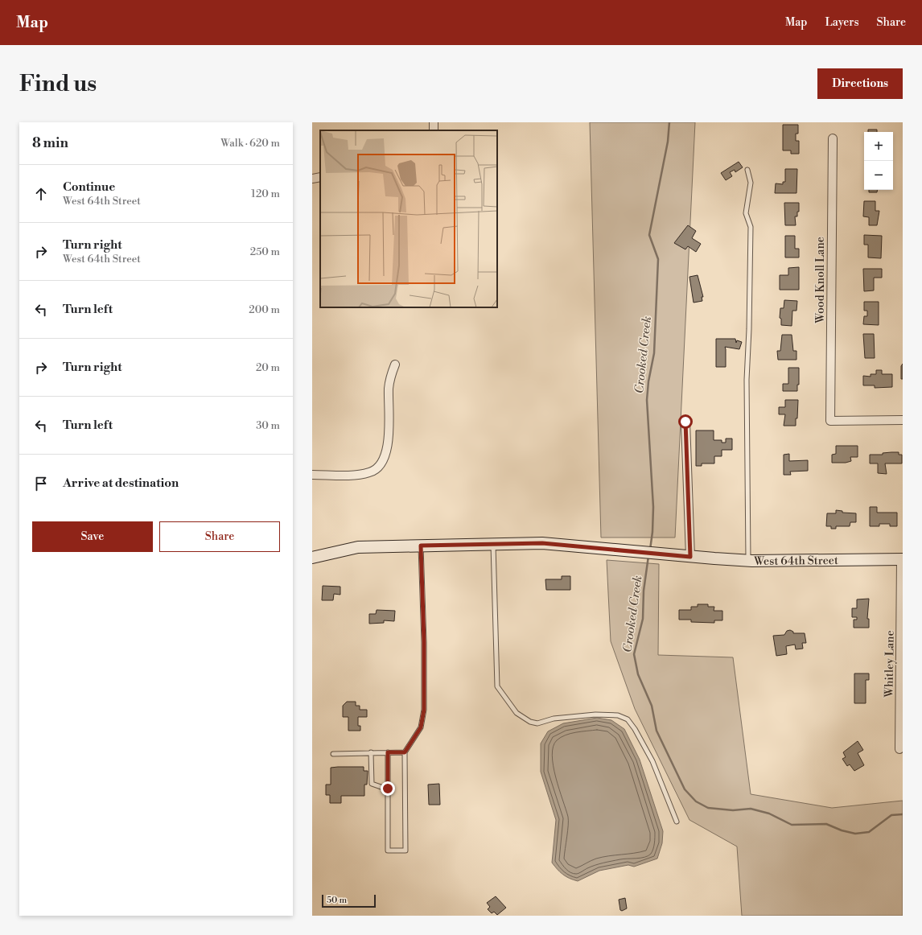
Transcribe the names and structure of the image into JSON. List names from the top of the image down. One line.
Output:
{"streets":{"street":["Wood Knoll Lane","West 64th Street","Whitley Lane"]},"crossings":[["West 64th Street","Whitley Lane"]],"water":["Crooked Creek"],"scale_bar":"50 m","page":{"header":"Map","nav":["Map","Layers","Share"],"buttons":["Directions",["Save","Share"]],"title":"Find us","heading":["8 min","Walk · 620 m"],"map_buttons":["+","−"],"list":[["Continue","West 64th Street","120 m"],["Turn right","West 64th Street","250 m"],["Turn left","200 m"],["Turn right","20 m"],["Turn left","30 m"],"Arrive at destination"],"scale":"50 m"}}
